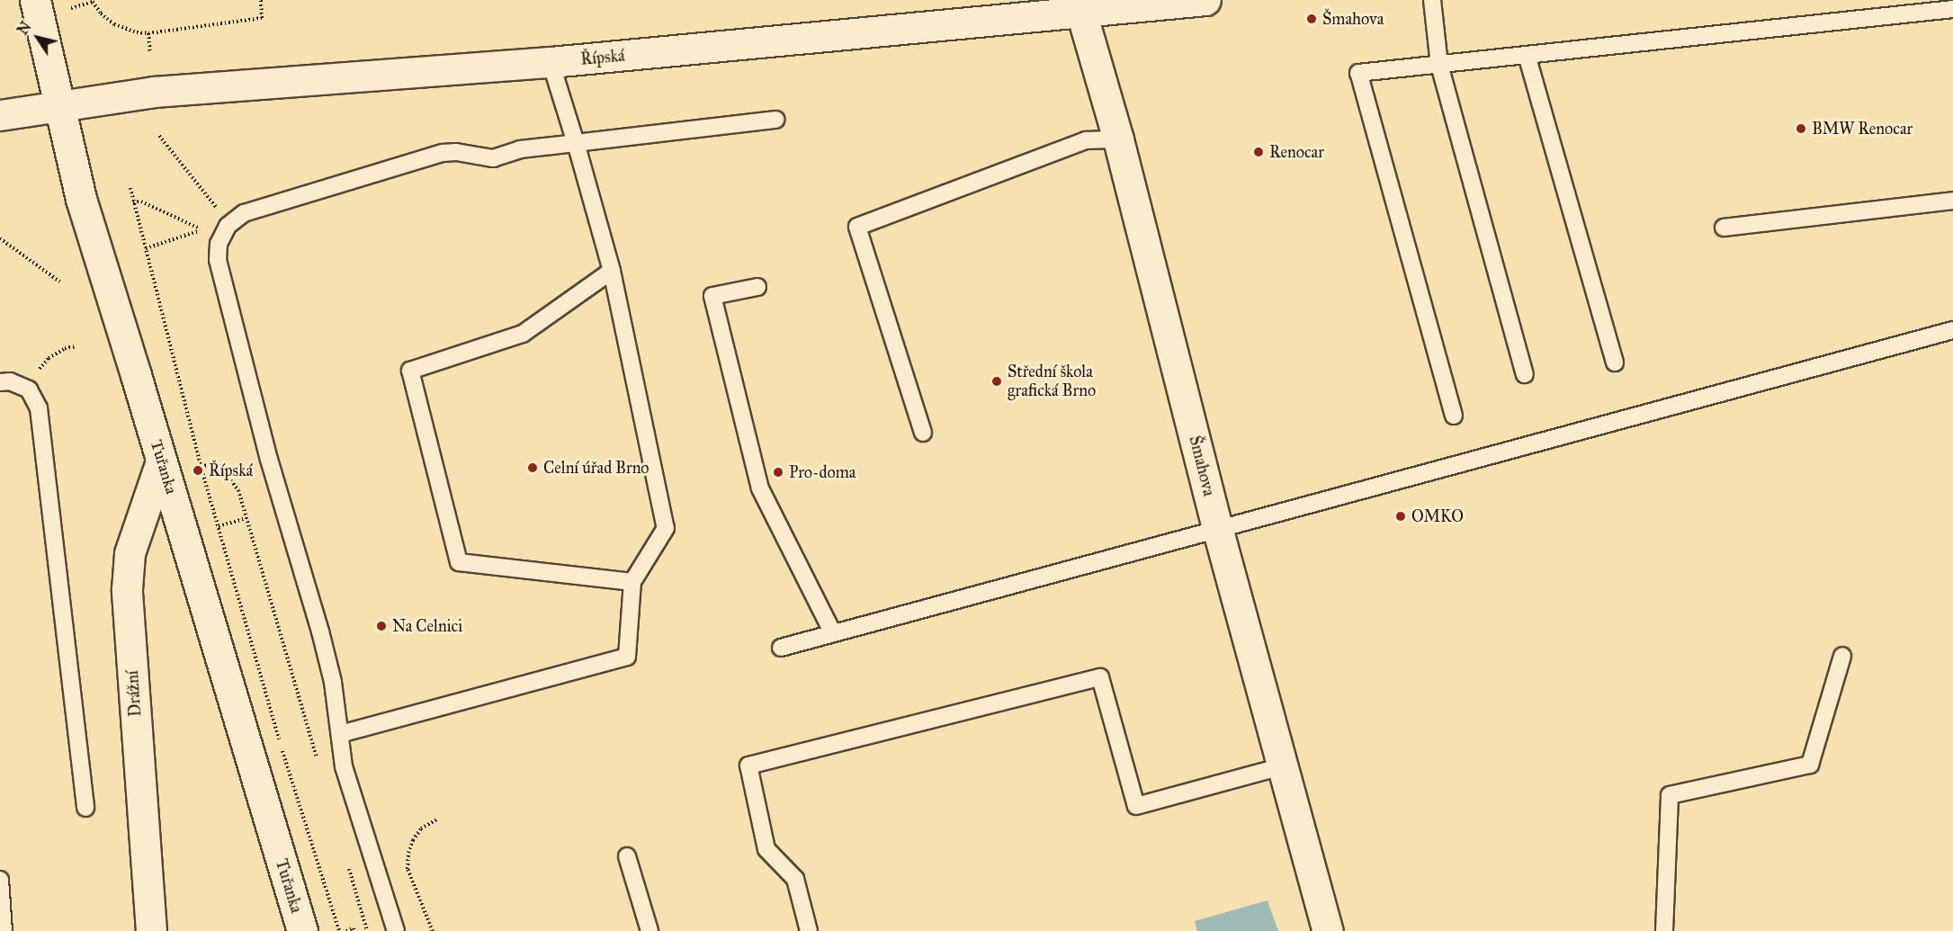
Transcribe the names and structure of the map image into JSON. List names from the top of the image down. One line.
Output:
{"streets":{"street":["Řípská","Šmahova","Tuřanka","Drážní"]},"crossings":[["Řípská","Šmahova"],["Řípská","Tuřanka"],["Tuřanka","Drážní"]],"places":["Šmahova","BMW Renocar","Renocar","Střední škola grafická Brno","Celní úřad Brno","Řípská","Pro-doma","OMKO","Na Celnici"],"north":"top left"}
